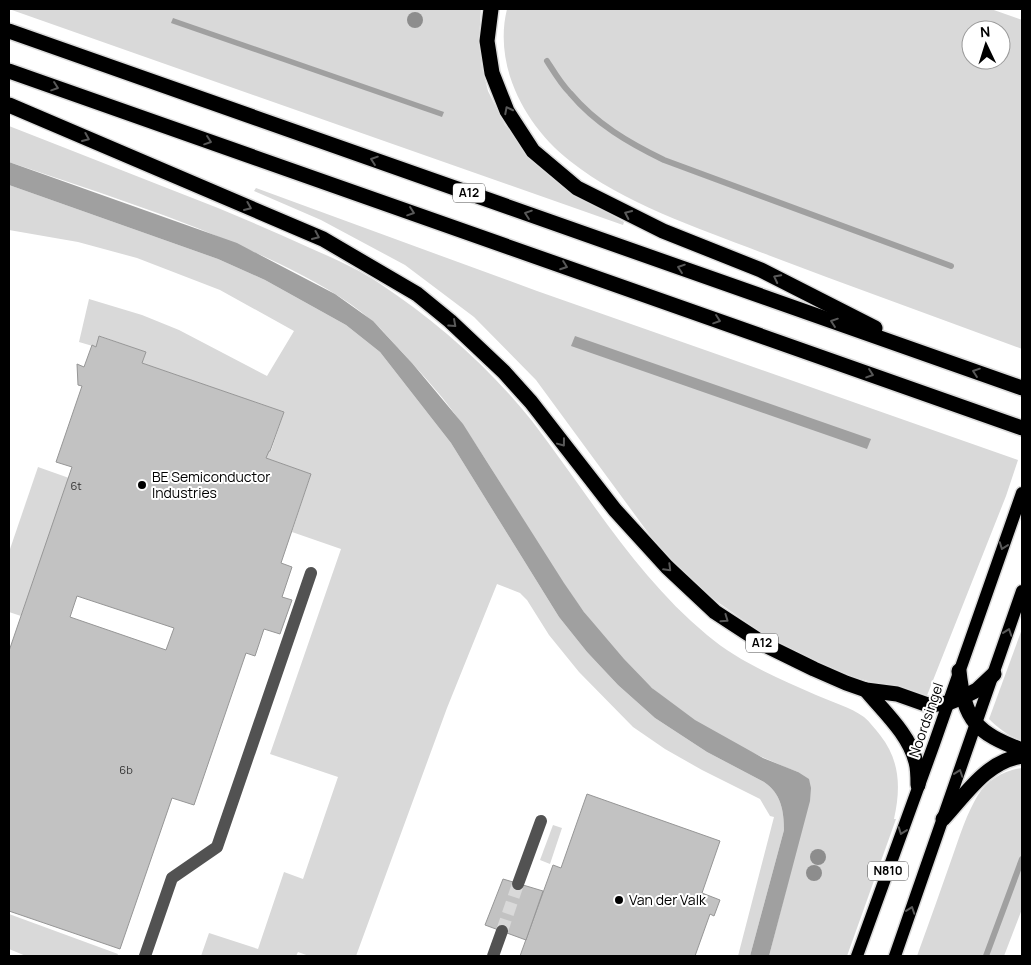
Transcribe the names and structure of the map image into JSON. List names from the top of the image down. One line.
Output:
{"streets":{"highway":["A12"],"main road":["Noordsingel","N810"]},"crossings":[["A12","Noordsingel"],["A12","N810"]],"places":["BE Semiconductor Industries","Van der Valk"],"house_numbers":["6t","6b"],"north":"top"}
